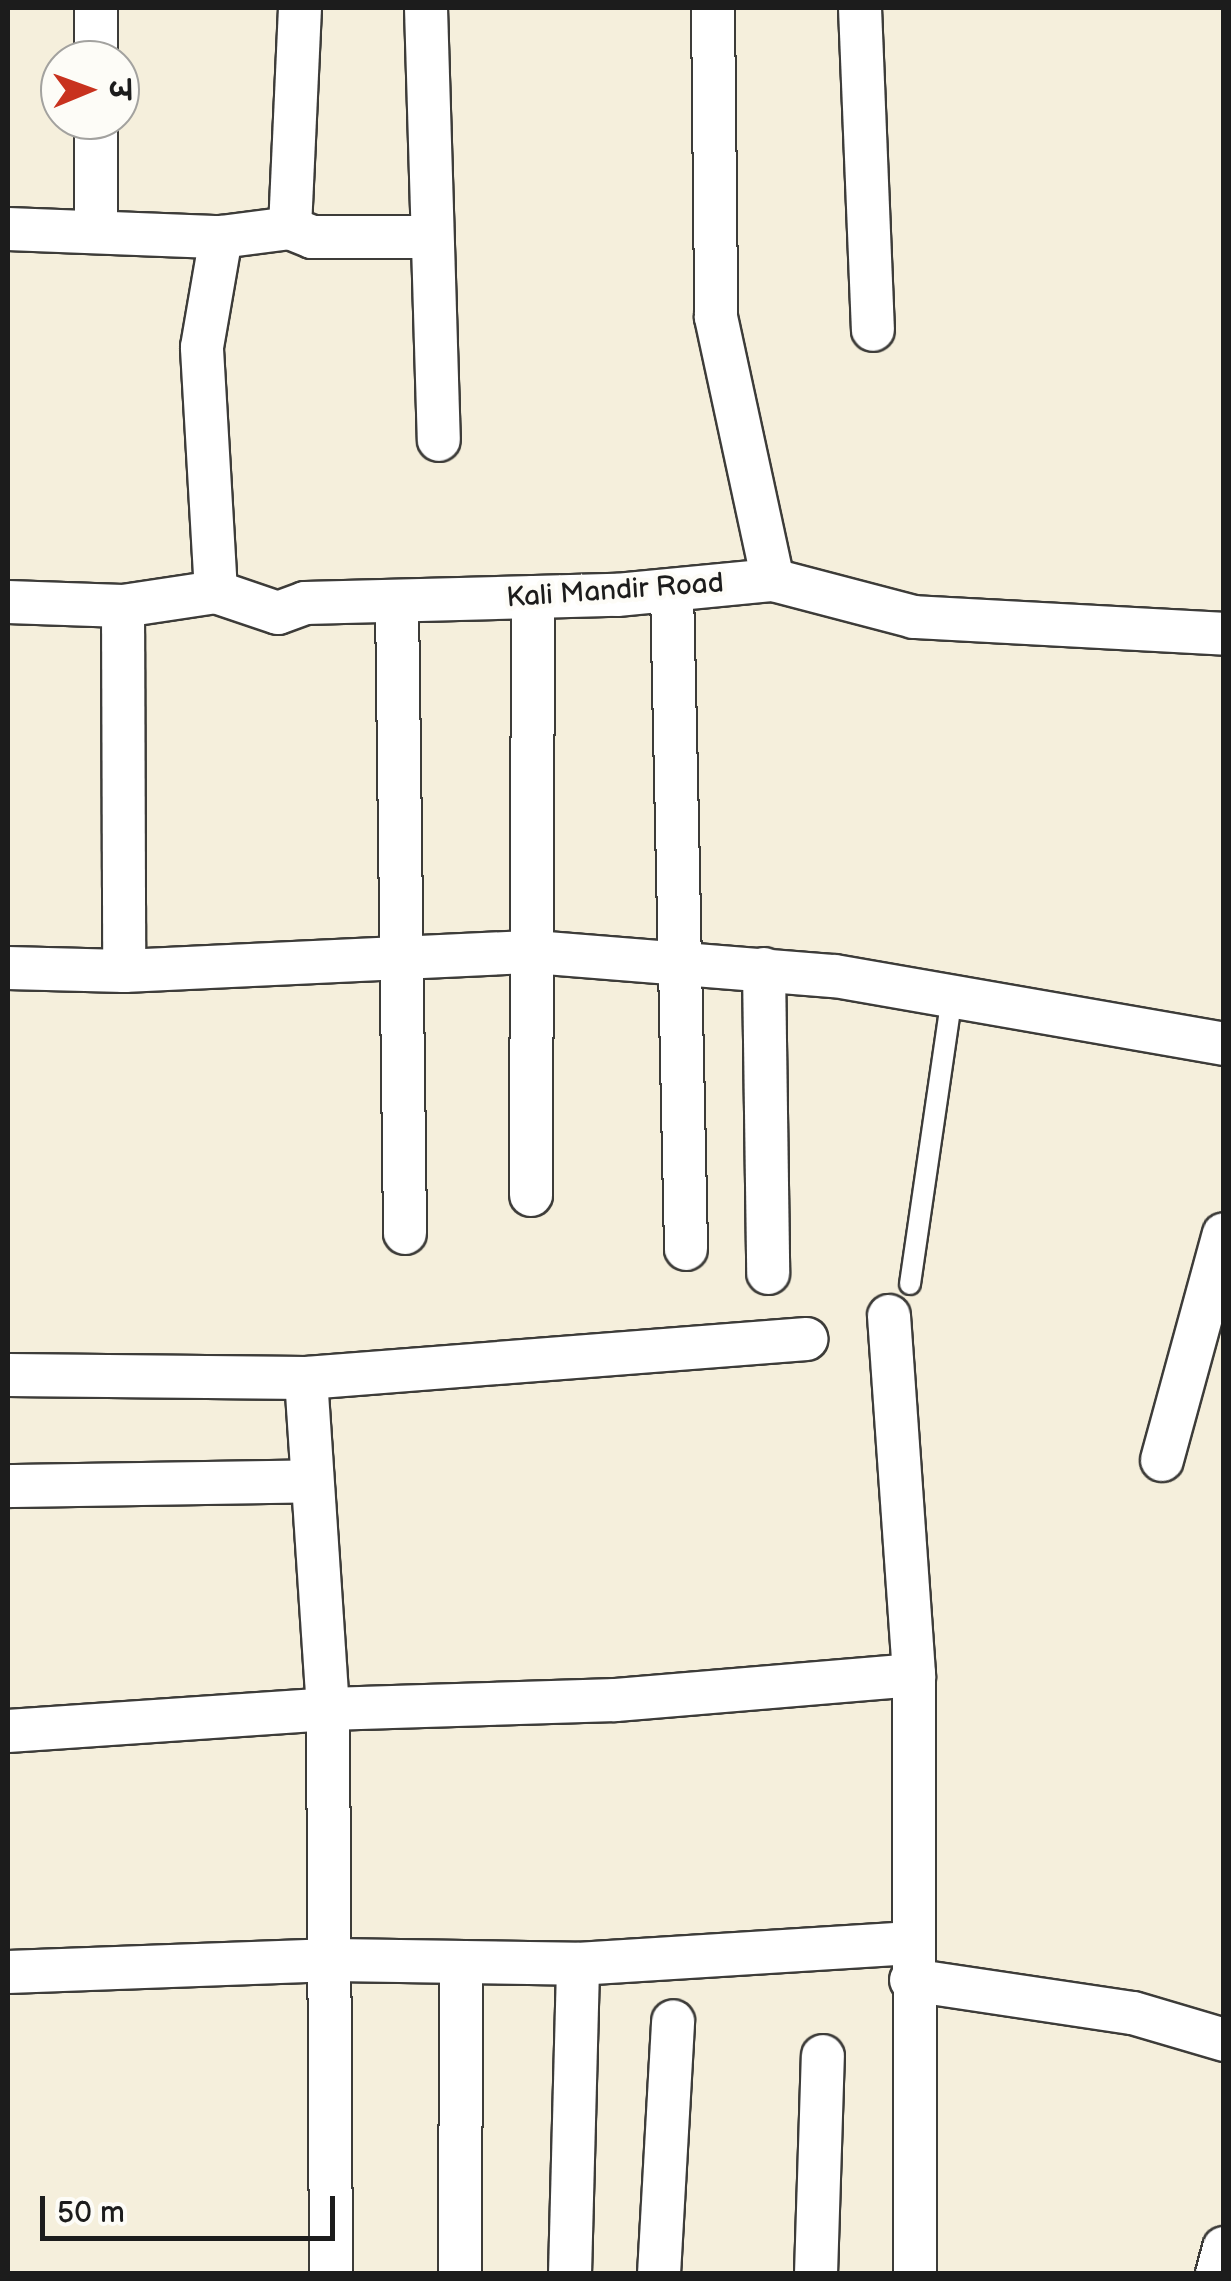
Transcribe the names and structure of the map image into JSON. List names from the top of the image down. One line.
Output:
{"streets":{"street":["Kali Mandir Road"]},"scale_bar":"50 m","north":"right"}
